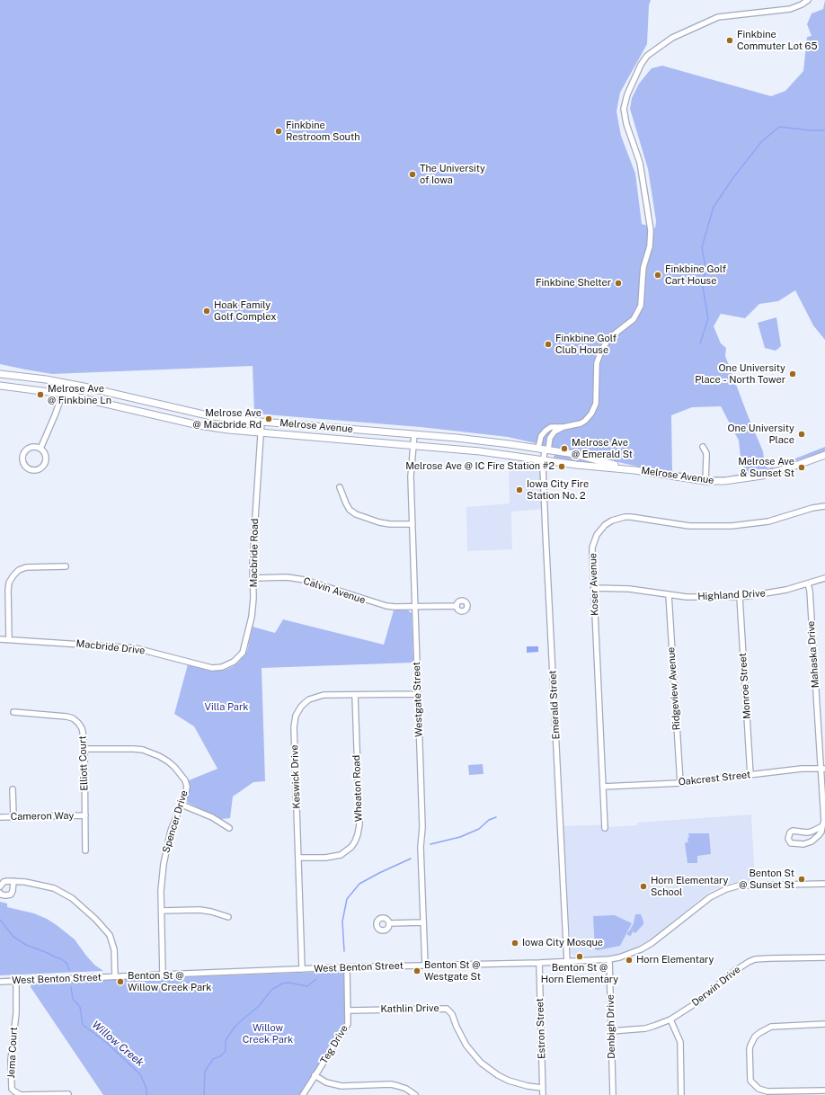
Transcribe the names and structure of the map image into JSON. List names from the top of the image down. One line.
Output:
{"streets":{"main road":["Melrose Avenue"],"street":["Macbride Road","Koser Avenue","Calvin Avenue","Highland Drive","Macbride Drive","Mahaska Drive","Monroe Street","Ridgeview Avenue","Westgate Street","Emerald Street","Elliott Court","Keswick Drive","Oakcrest Street","Wheaton Road","Cameron Way","Spencer Drive","West Benton Street","Derwin Drive","Kathlin Drive","Denbigh Drive","Estron Street","Teg Drive","Jema Court"]},"crossings":[["Melrose Avenue","Macbride Road"],["Melrose Avenue","Westgate Street"],["Melrose Avenue","Emerald Street"],["Macbride Road","Calvin Avenue"],["Macbride Road","Macbride Drive"],["Koser Avenue","Highland Drive"],["Koser Avenue","Oakcrest Street"],["Calvin Avenue","Westgate Street"],["Highland Drive","Mahaska Drive"],["Highland Drive","Monroe Street"],["Highland Drive","Ridgeview Avenue"],["Mahaska Drive","Oakcrest Street"],["Monroe Street","Oakcrest Street"],["Ridgeview Avenue","Oakcrest Street"],["Westgate Street","Keswick Drive"],["Westgate Street","West Benton Street"],["Emerald Street","West Benton Street"],["Elliott Court","Cameron Way"],["Elliott Court","Spencer Drive"],["Keswick Drive","Wheaton Road"],["Keswick Drive","West Benton Street"],["Spencer Drive","West Benton Street"],["West Benton Street","Denbigh Drive"],["West Benton Street","Estron Street"],["West Benton Street","Teg Drive"],["West Benton Street","Jema Court"],["Derwin Drive","Denbigh Drive"],["Kathlin Drive","Estron Street"],["Kathlin Drive","Teg Drive"]],"water":["Willow Creek"],"parks":["Villa Park","Willow Creek Park"],"places":["Finkbine Commuter Lot 65","Finkbine Restroom South","The University of Iowa","Finkbine Golf Cart House","Finkbine Shelter","Hoak Family Golf Complex","Finkbine Golf Club House","One University Place - North Tower","Melrose Ave @ Finkbine Ln","Melrose Ave @ Macbride Rd","One University Place","Melrose Ave @ Emerald St","Melrose Ave @ IC Fire Station #2","Melrose Ave & Sunset St","Iowa City Fire Station No. 2","Benton St @ Sunset St","Horn Elementary School","Iowa City Mosque","Benton St @ Horn Elementary","Horn Elementary","Benton St @ Westgate St","Benton St @ Willow Creek Park"]}
